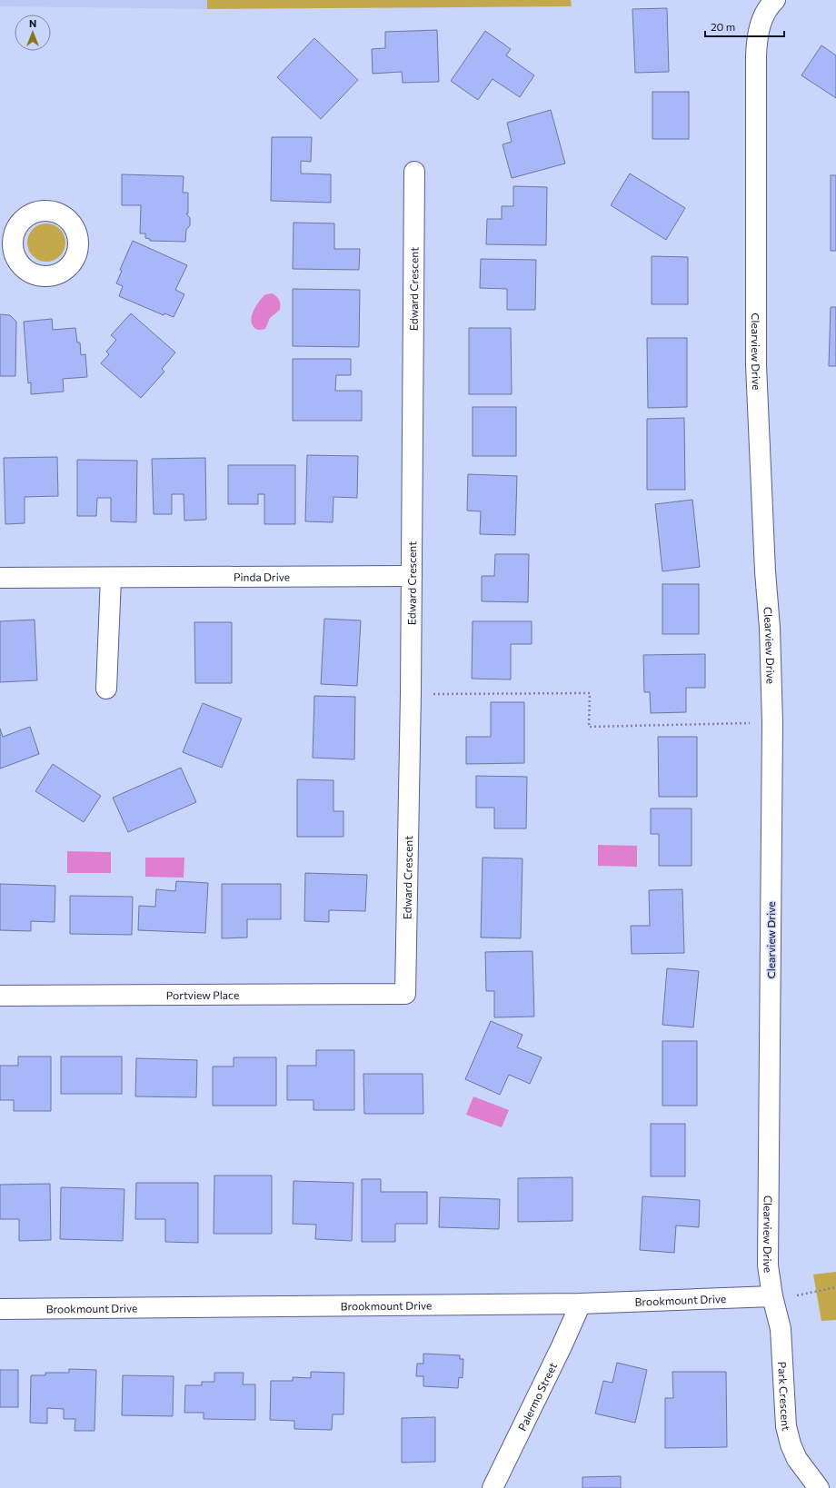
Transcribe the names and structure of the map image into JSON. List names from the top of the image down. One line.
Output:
{"streets":{"street":["Edward Crescent","Clearview Drive","Pinda Drive","Portview Place","Brookmount Drive","Palermo Street","Park Crescent"]},"crossings":[["Edward Crescent","Pinda Drive"],["Edward Crescent","Portview Place"],["Clearview Drive","Brookmount Drive"],["Clearview Drive","Park Crescent"],["Brookmount Drive","Palermo Street"],["Brookmount Drive","Park Crescent"]],"scale_bar":"20 m","north":"top"}
